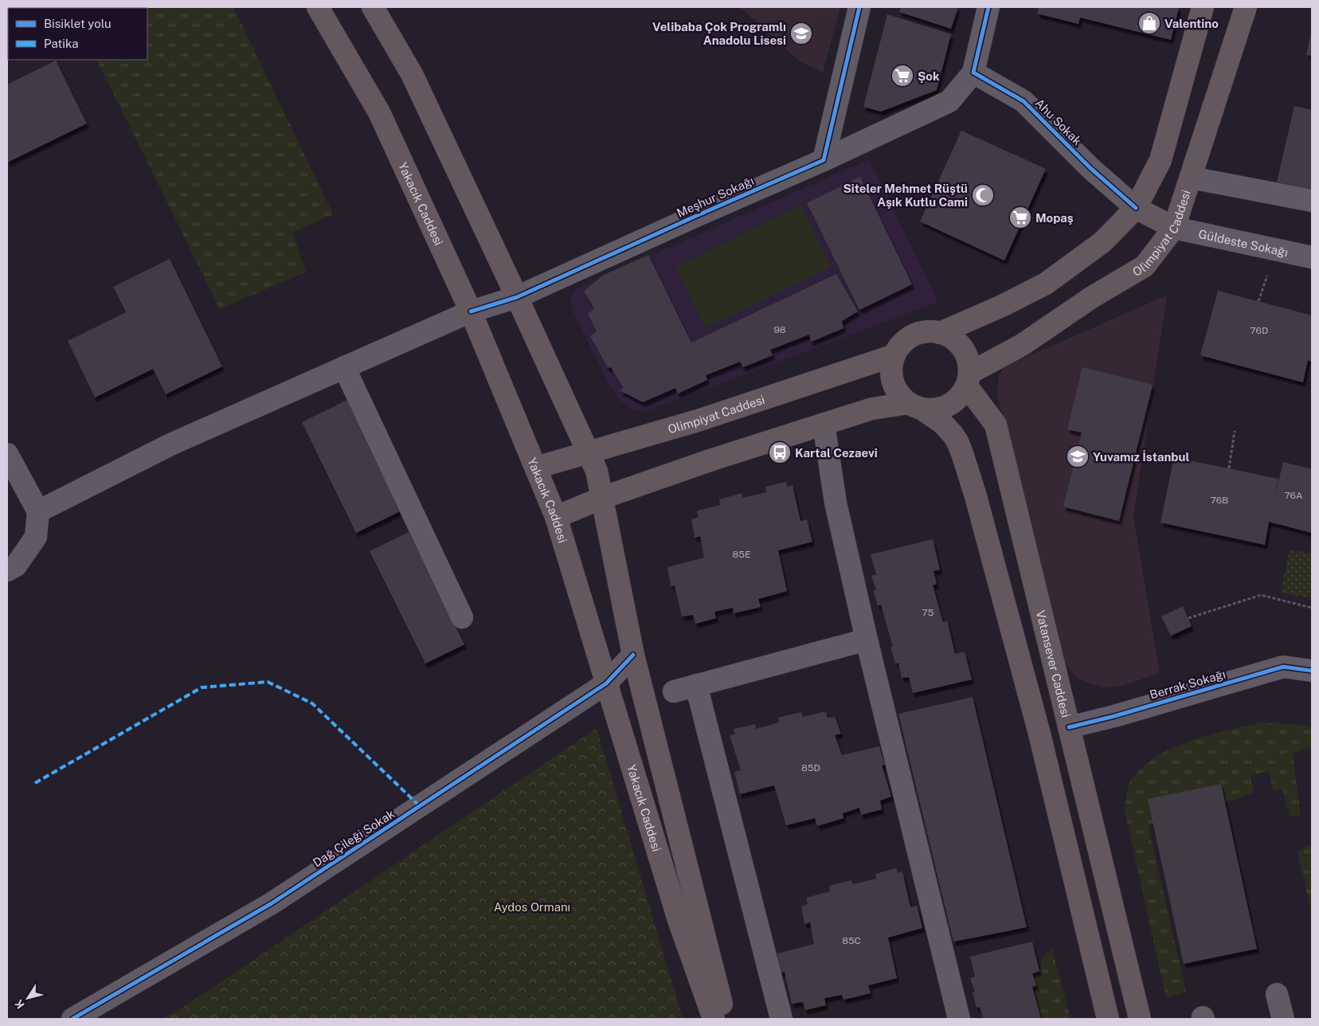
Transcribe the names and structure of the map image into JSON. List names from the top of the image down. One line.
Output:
{"streets":{"main road":["Yakacık Caddesi","Olimpiyat Caddesi","Vatansever Caddesi"],"street":["Ahu Sokak","Meşhur Sokağı","Güldeste Sokağı","Berrak Sokağı","Dağ Çileği Sokak"]},"crossings":[["Ahu Sokak","Meşhur Sokağı"],["Meşhur Sokağı","Yakacık Caddesi"],["Yakacık Caddesi","Olimpiyat Caddesi"],["Yakacık Caddesi","Dağ Çileği Sokak"],["Olimpiyat Caddesi","Güldeste Sokağı"],["Olimpiyat Caddesi","Vatansever Caddesi"],["Vatansever Caddesi","Berrak Sokağı"]],"parks":["Aydos Ormanı"],"places":{"shop":["Valentino"],"school or university":["Velibaba Çok Programlı Anadolu Lisesi","Yuvamız İstanbul"],"supermarket":["Şok","Mopaş"],"mosque":["Siteler Mehmet Rüştü Aşık Kutlu Cami"],"bus stop":["Kartal Cezaevi"]},"house_numbers":["98","76D","76A","76B","85E","75","85D","85C"],"legend":["Bisiklet yolu","Patika"],"north":"bottom left"}
